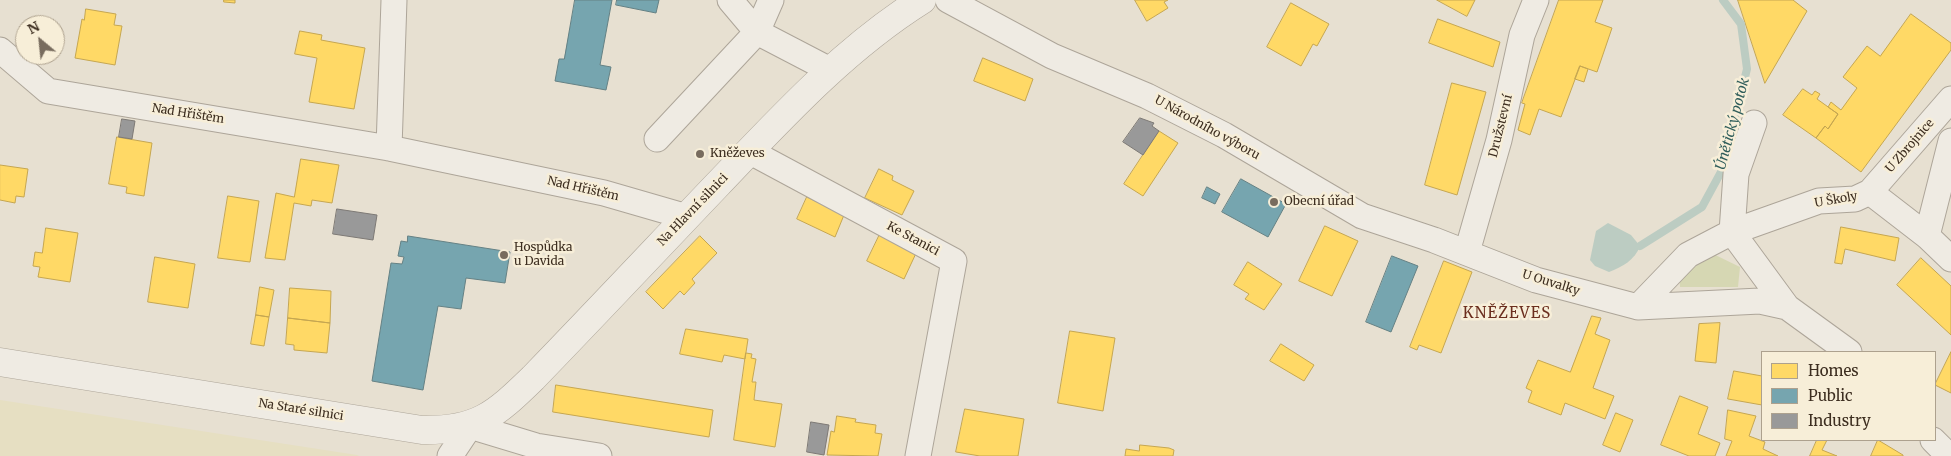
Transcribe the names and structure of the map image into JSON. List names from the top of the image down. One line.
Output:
{"streets":{"street":["Nad Hřištěm","Družstevní","U Národního výboru","U Zbrojnice","U Školy","Na Hlavní silnici","Ke Stanici","U Ouvalky","Na Staré silnici"]},"crossings":[["Nad Hřištěm","Na Hlavní silnici"],["Družstevní","U Národního výboru"],["Družstevní","U Ouvalky"],["U Národního výboru","U Ouvalky"],["U Zbrojnice","U Školy"],["U Školy","U Ouvalky"],["Na Hlavní silnici","Ke Stanici"],["Na Hlavní silnici","Na Staré silnici"]],"districts":["KNĚŽEVES"],"water":["Únětický potok"],"places":["Kněževes","Obecní úřad","Hospůdka u Davida"],"legend":["Homes","Public","Industry"],"north":"top left"}
